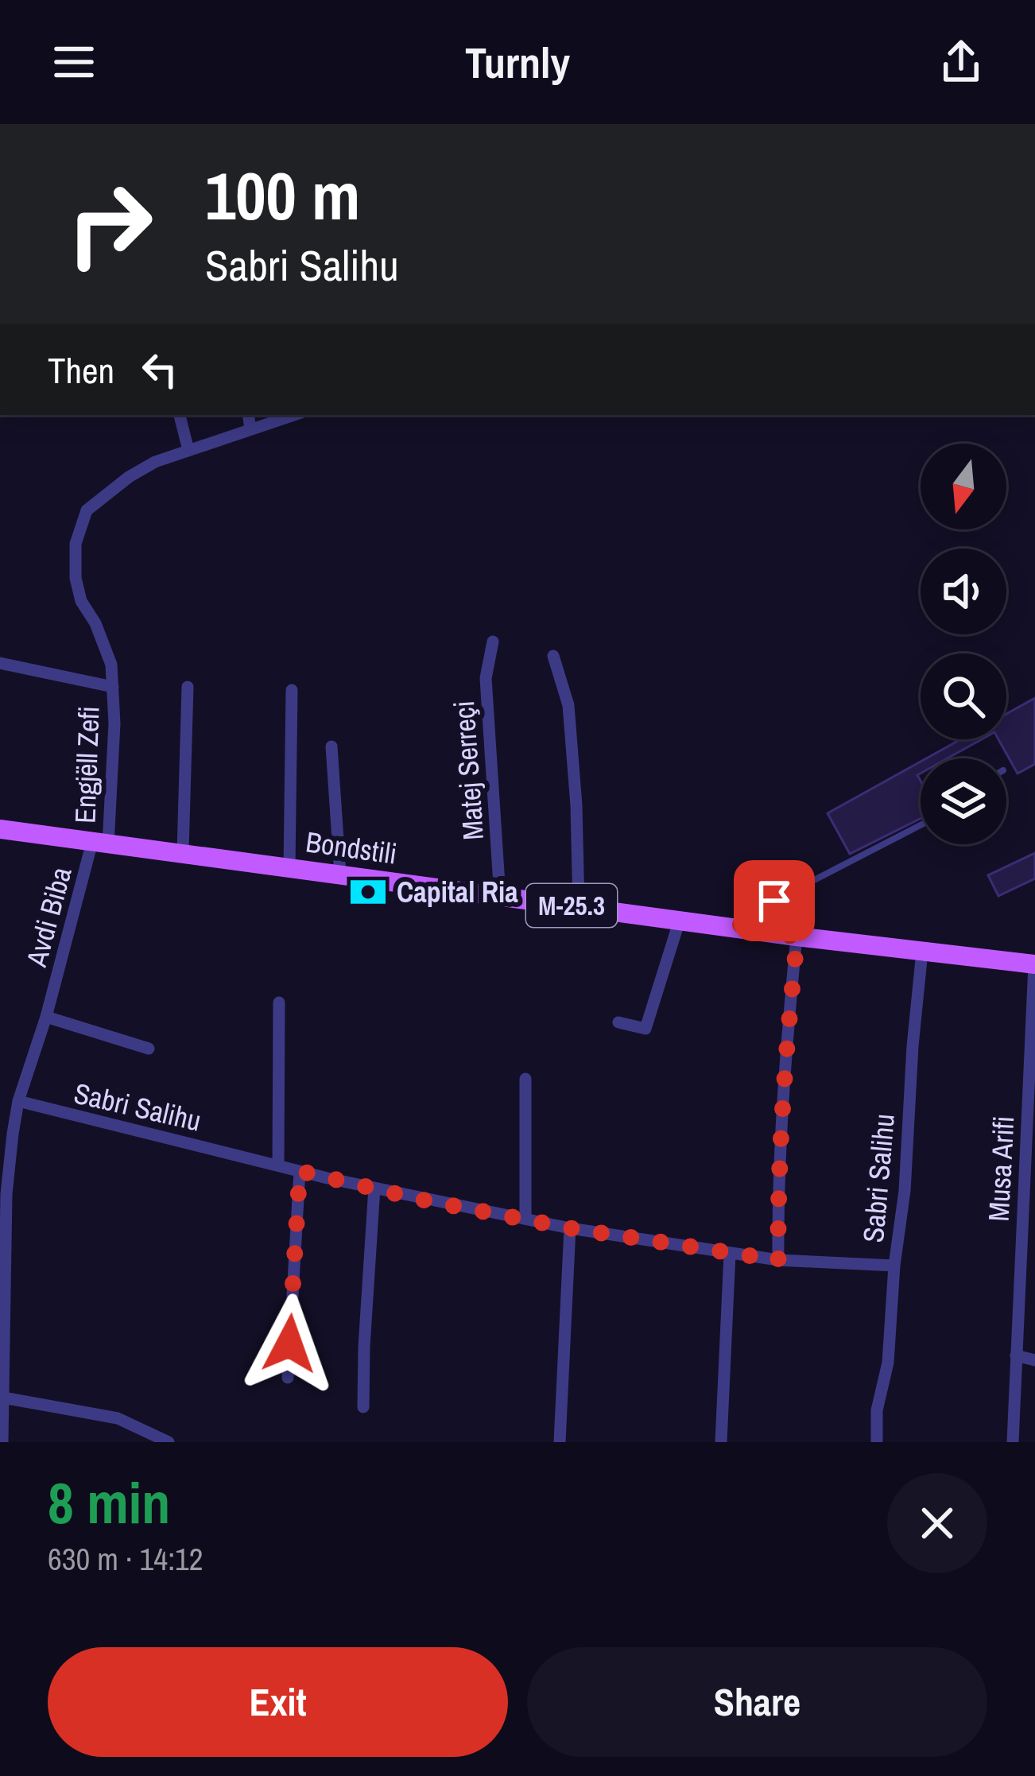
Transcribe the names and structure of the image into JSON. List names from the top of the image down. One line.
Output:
{"streets":{"main road":["Bondstili","M-25.3"],"street":["Engjëll Zefi","Matej Serreçi","Avdi Biba","Sabri Salihu","Musa Arifi"]},"crossings":[["Engjëll Zefi","Bondstili"],["Engjëll Zefi","Avdi Biba"],["Matej Serreçi","Bondstili"],["Bondstili","Avdi Biba"],["Bondstili","Sabri Salihu"],["Bondstili","Musa Arifi"],["Avdi Biba","Sabri Salihu"]],"places":{"bank":["Capital Ria"]},"north":"bottom","page":{"header":"Turnly","turn":["100 m","Sabri Salihu"],"then":"Then","heading":["8 min","630 m · 14:12"],"buttons":["Exit","Share"]}}
